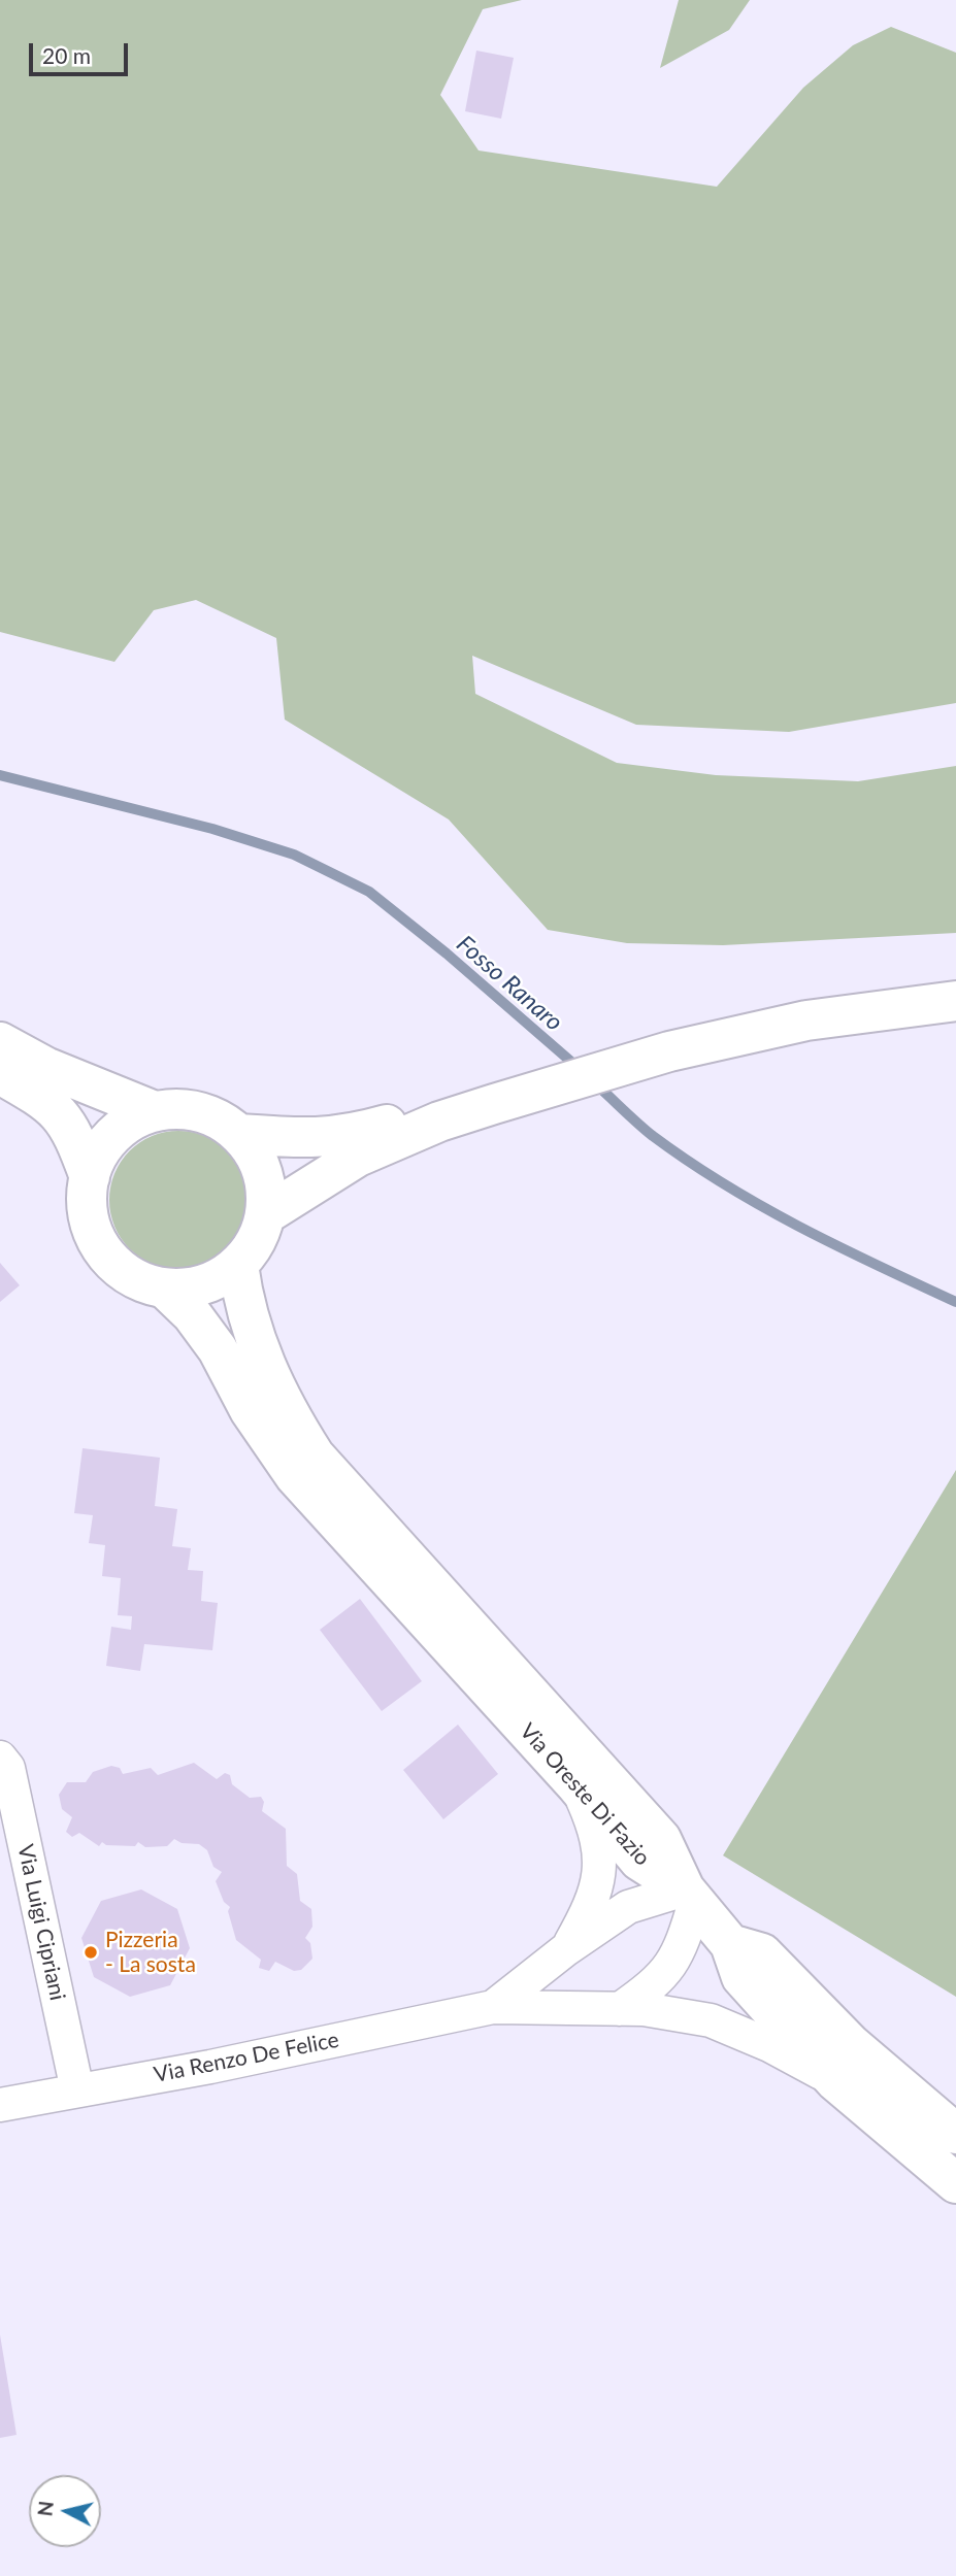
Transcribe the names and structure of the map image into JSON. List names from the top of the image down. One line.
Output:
{"streets":{"street":["Via Oreste Di Fazio","Via Luigi Cipriani","Via Renzo De Felice"]},"crossings":[["Via Luigi Cipriani","Via Renzo De Felice"]],"water":["Fosso Ranaro"],"places":["Pizzeria - La sosta"],"scale_bar":"20 m","north":"left"}
